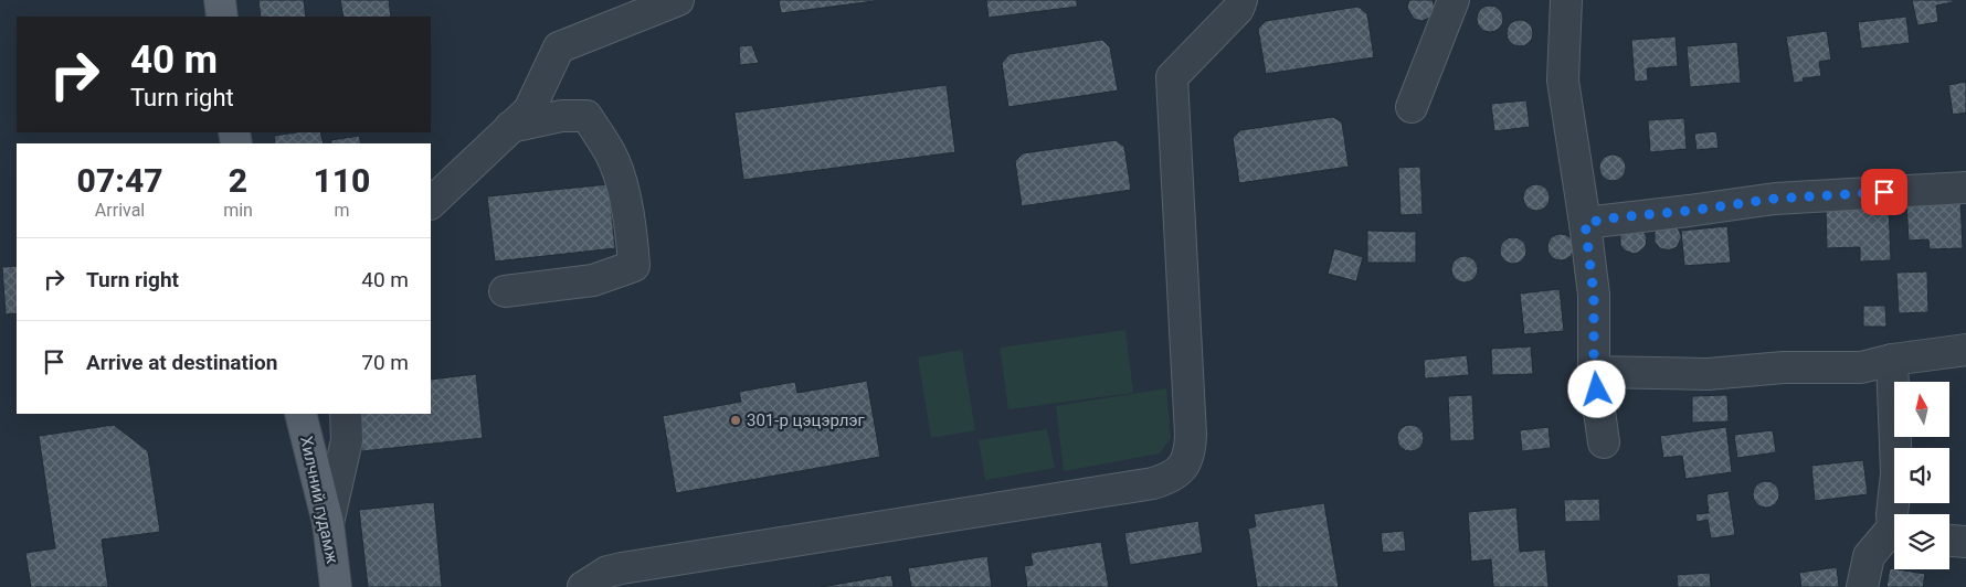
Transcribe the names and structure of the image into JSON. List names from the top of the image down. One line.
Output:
{"streets":{"main road":["Хилчний гудамж"]},"places":["301-р цэцэрлэг"],"north":"top","page":{"turn":["40 m","Turn right"],"eta":["07:47","Arrival","2","min","110","m"],"list":[{"name":"Turn right","value":"40 m"},{"name":"Arrive at destination","value":"70 m"}]}}
